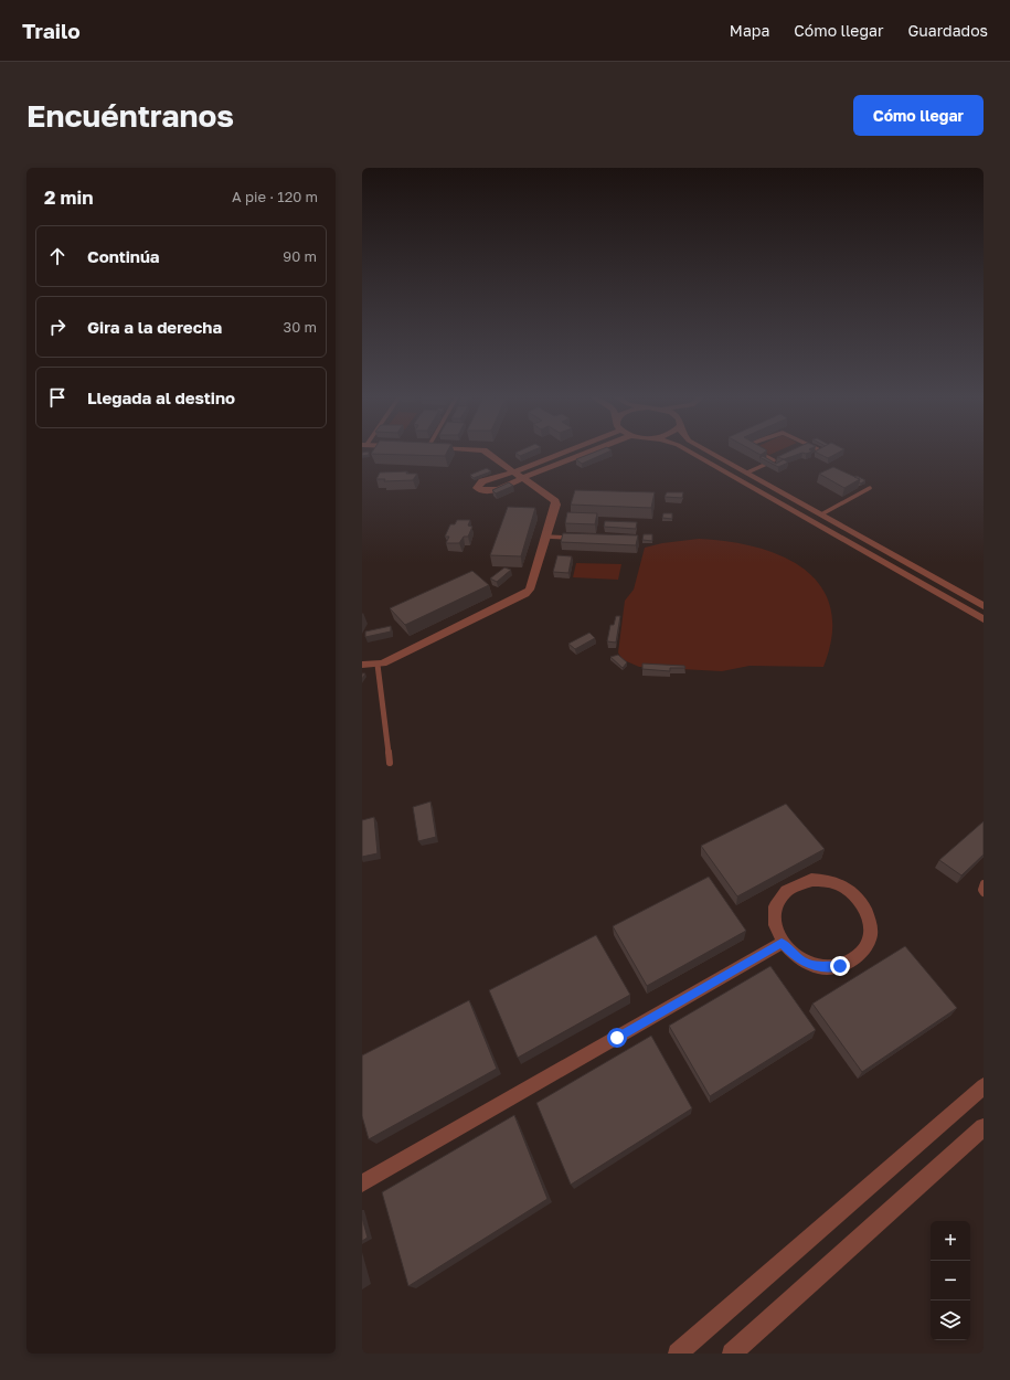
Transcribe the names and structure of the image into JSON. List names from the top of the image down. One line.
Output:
{"page":{"header":"Trailo","nav":["Mapa","Cómo llegar","Guardados"],"buttons":"Cómo llegar","title":"Encuéntranos","heading":["2 min","A pie · 120 m"],"list":[["Continúa","90 m"],["Gira a la derecha","30 m"],"Llegada al destino"],"map_buttons":["+","−"]}}
